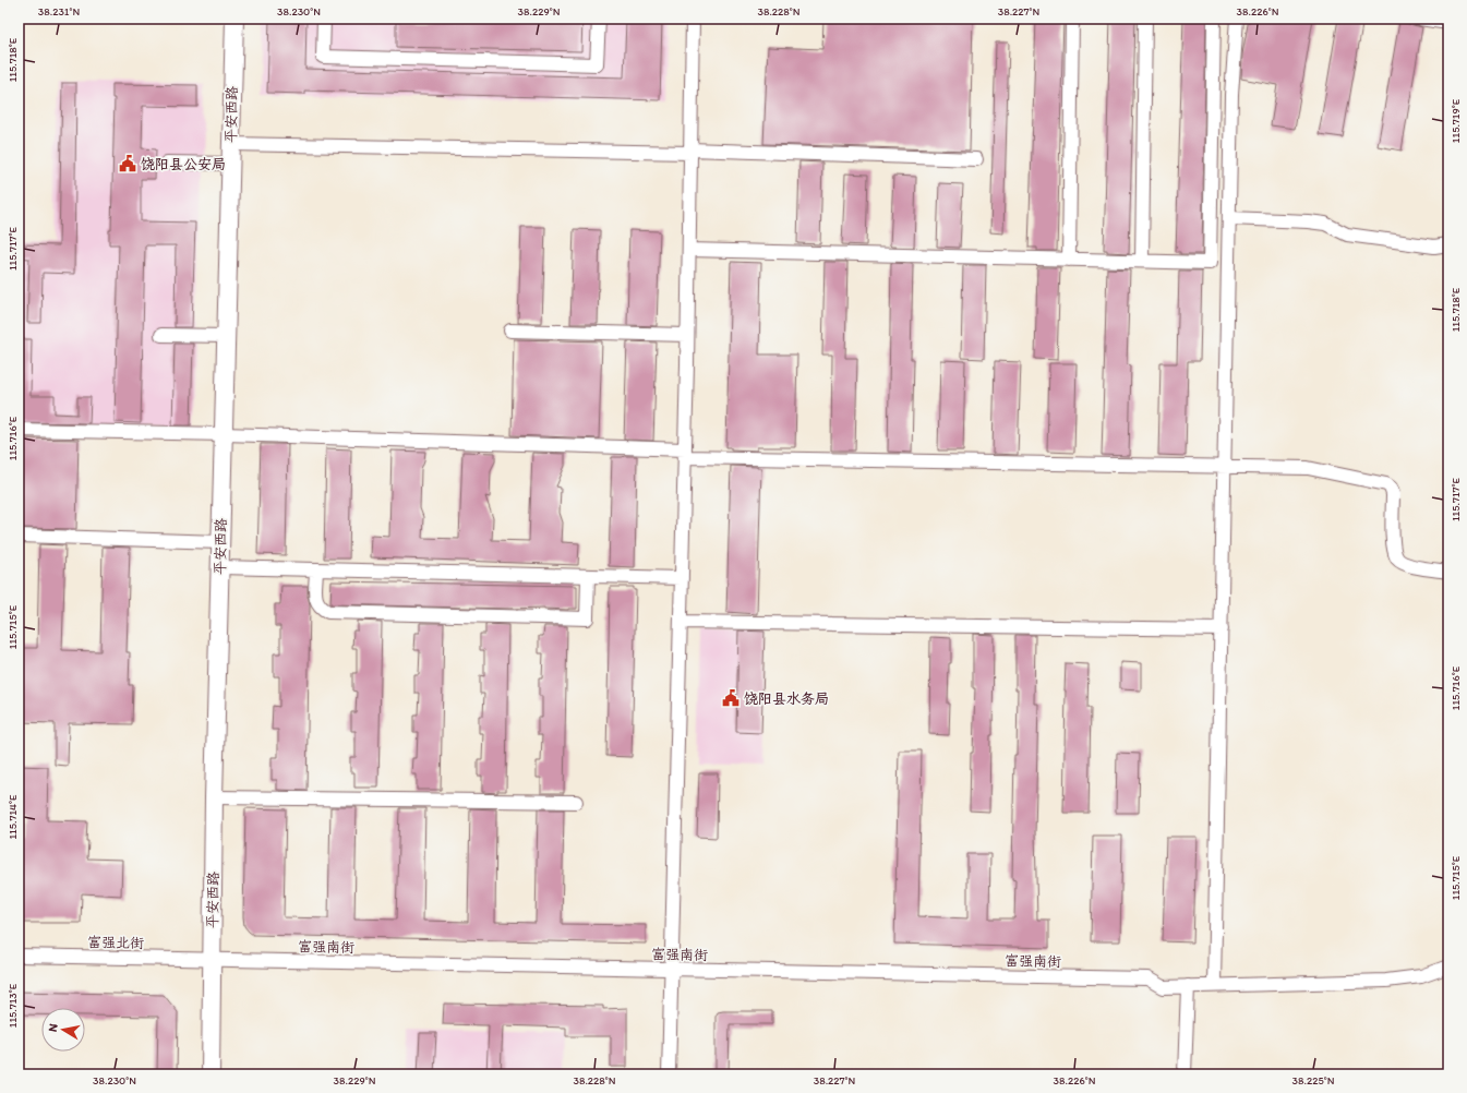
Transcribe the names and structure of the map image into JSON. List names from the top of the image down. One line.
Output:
{"streets":{"main road":["平安西路"],"street":["富强北街","富强南街"]},"crossings":[["平安西路","富强北街"],["平安西路","富强南街"],["富强北街","富强南街"]],"places":{"public building":["饶阳县公安局","饶阳县水务局"]},"north":"left","coordinates":["38.231°N","38.230°N","38.229°N","38.228°N","38.227°N","38.226°N","115.718°E","115.719°E","115.717°E","115.716°E","115.715°E","115.714°E","115.713°E","38.225°N"]}
